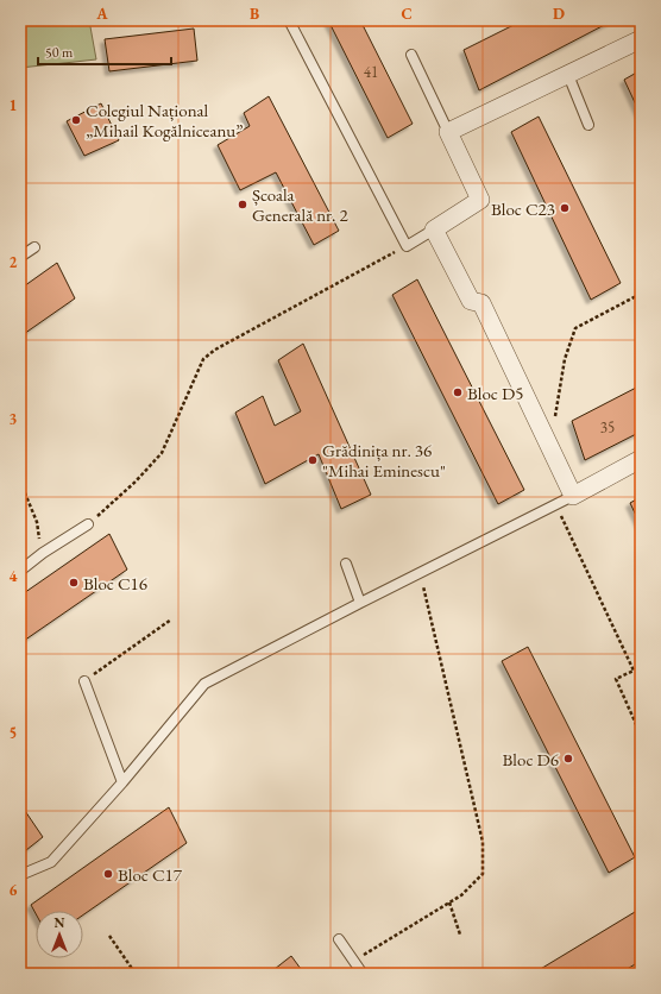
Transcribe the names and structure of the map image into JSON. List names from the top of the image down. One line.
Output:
{"places":["Colegiul Național „Mihail Kogălniceanu”","Școala Generală nr. 2","Bloc C23","Bloc D5","Grădinița nr. 36 \"Mihai Eminescu\"","Bloc C16","Bloc D6","Bloc C17"],"house_numbers":["41","35"],"scale_bar":"50 m","north":"top","grid":{"columns":["A","B","C","D"],"rows":["1","2","3","4","5","6"]}}
